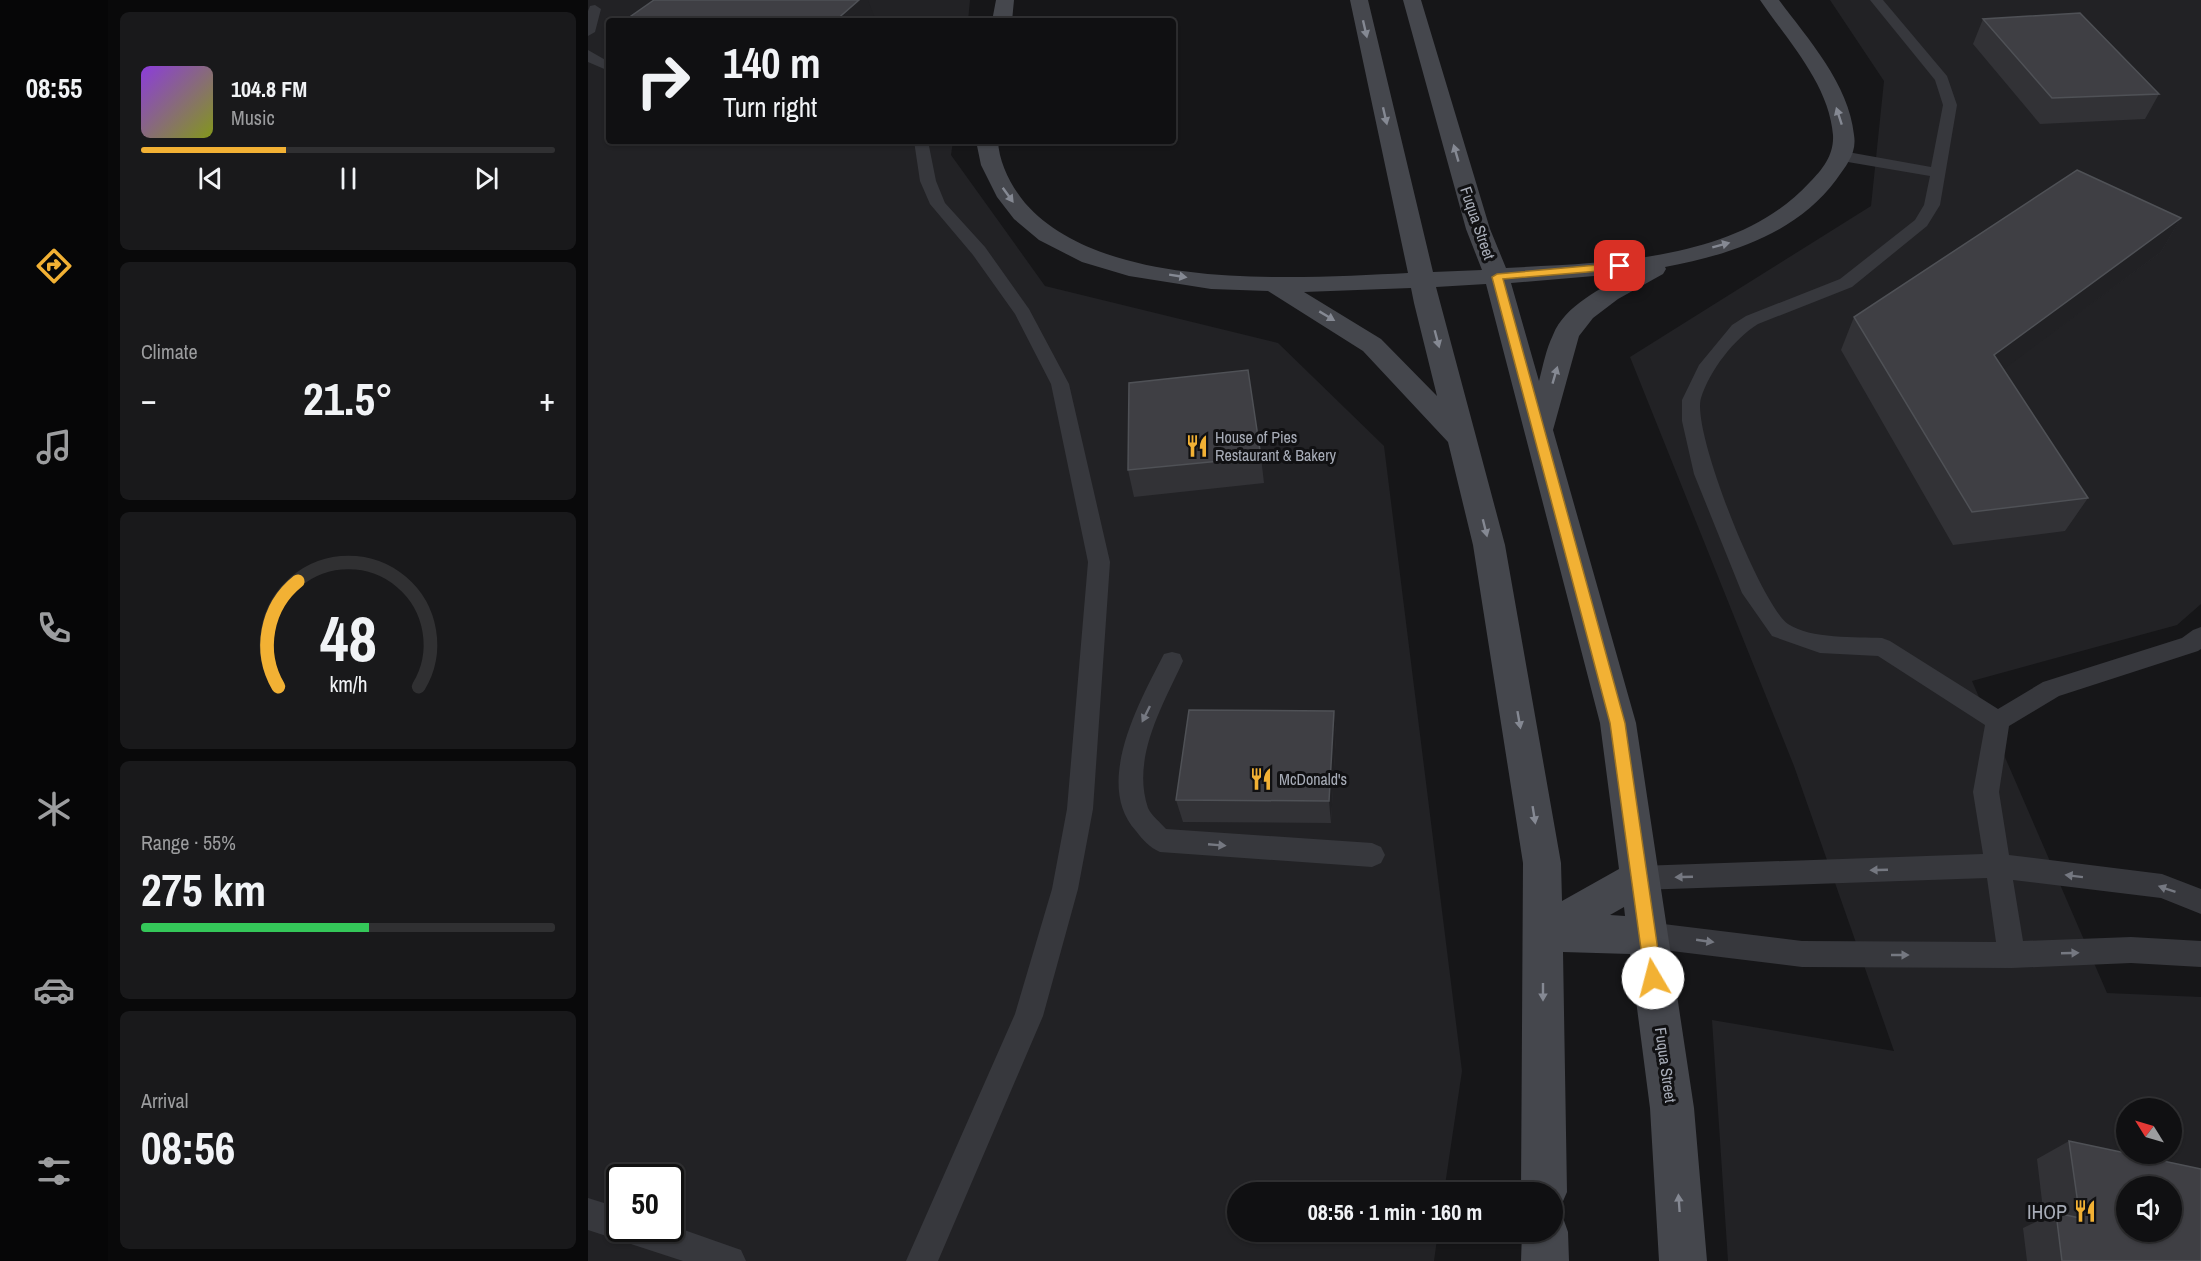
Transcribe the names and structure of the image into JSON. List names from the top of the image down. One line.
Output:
{"streets":{"main road":["Fuqua Street"]},"places":{"restaurant":["House of Pies Restaurant & Bakery","McDonald's","IHOP"]},"north":"top left","page":{"tabs":"08:55","turn":["140 m","Turn right"],"song":["104.8 FM","Music"],"tile":["Climate",["Range · 55%","275 km"],["Arrival","08:56"]],"heat":["−","21.5°","+"],"limit":"50","trip":"08:56 · 1 min · 160 m","gauge":["48","km/h"]}}
